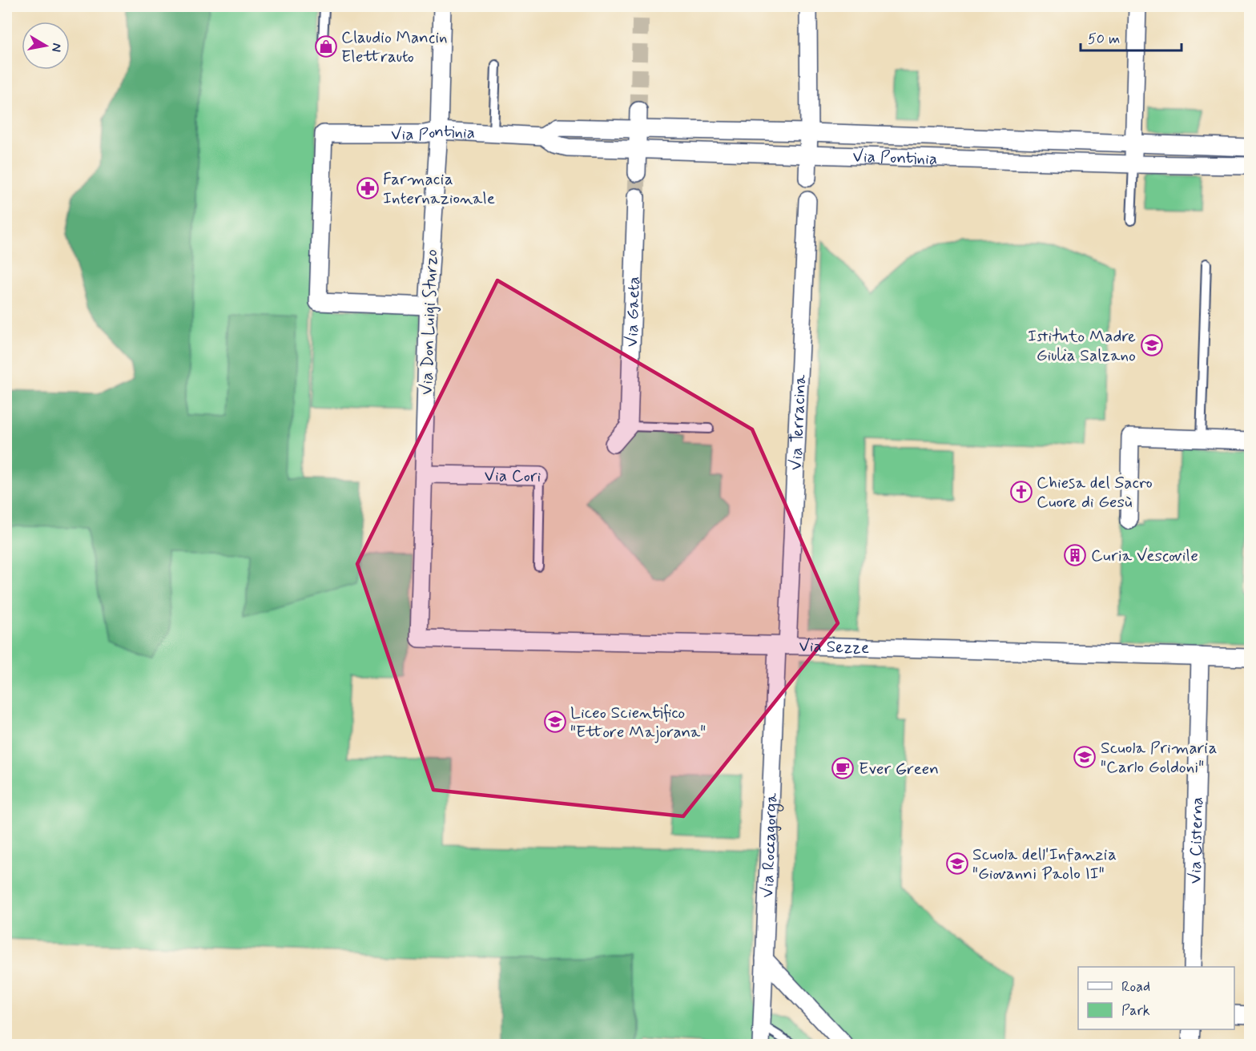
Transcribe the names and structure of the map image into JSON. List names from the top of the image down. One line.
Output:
{"streets":{"street":["Via Pontinia","Via Gaeta","Via Don Luigi Sturzo","Via Terracina","Via Cori","Via Sezze","Via Cisterna","Via Roccagorga"]},"crossings":[["Via Pontinia","Via Don Luigi Sturzo"],["Via Don Luigi Sturzo","Via Cori"],["Via Don Luigi Sturzo","Via Sezze"],["Via Terracina","Via Sezze"],["Via Terracina","Via Roccagorga"],["Via Sezze","Via Cisterna"],["Via Sezze","Via Roccagorga"]],"places":{"shop":["Claudio Mancin Elettrauto"],"pharmacy":["Farmacia Internazionale"],"school or university":["Istituto Madre Giulia Salzano","Liceo Scientifico \"Ettore Majorana\"","Scuola Primaria \"Carlo Goldoni\"","Scuola dell'Infanzia \"Giovanni Paolo II\""],"church":["Chiesa del Sacro Cuore di Gesù"],"building":["Curia Vescovile"],"cafe":["Ever Green"]},"legend":["Road","Park"],"scale_bar":"50 m","north":"right"}
